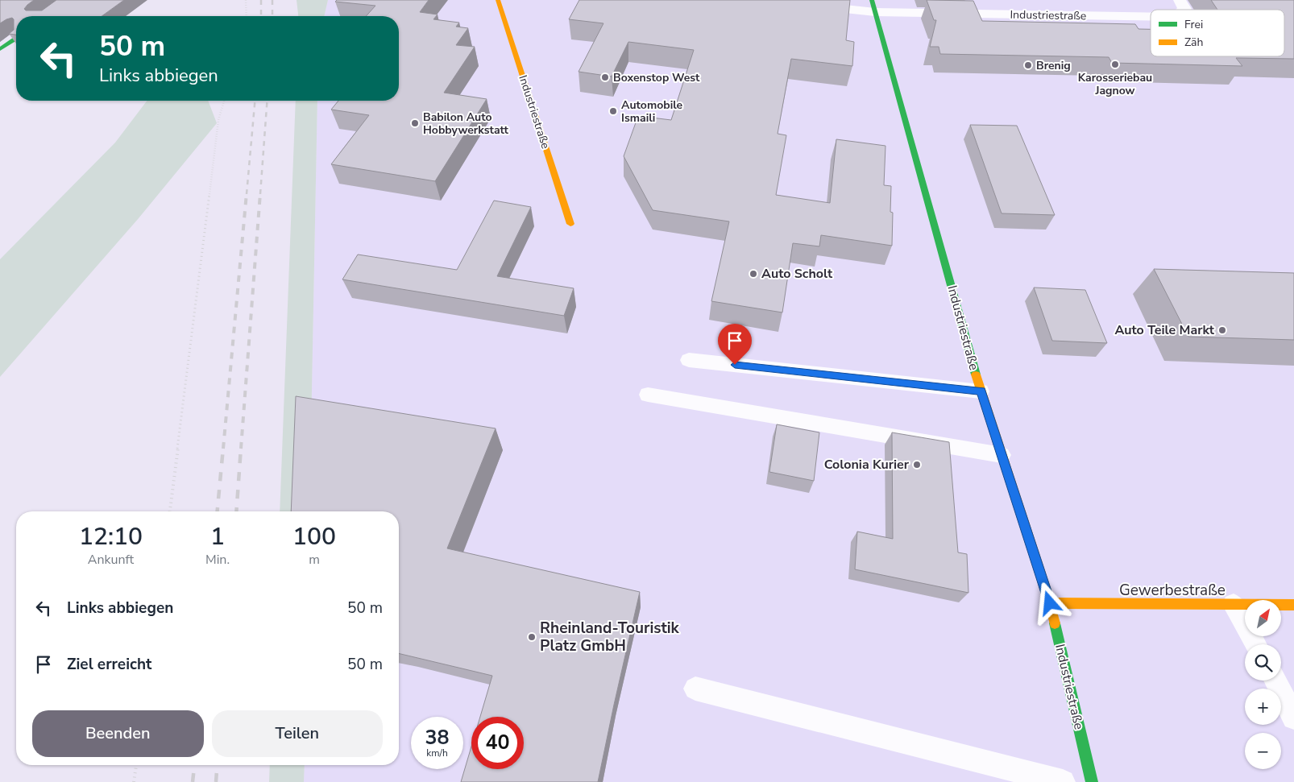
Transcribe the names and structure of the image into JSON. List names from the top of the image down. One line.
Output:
{"streets":{"street":["Industriestraße","Gewerbestraße"]},"crossings":[["Industriestraße","Gewerbestraße"]],"places":["Karosseriebau Jagnow","Brenig","Boxenstop West","Automobile Ismaili","Babilon Auto Hobbywerkstatt","Auto Scholt","Auto Teile Markt","Colonia Kurier","Rheinland-Touristik Platz GmbH"],"legend":["Frei","Zäh"],"north":"top right","page":{"turn":["50 m","Links abbiegen"],"eta":["12:10","Ankunft","1","Min.","100","m"],"list":[{"name":"Links abbiegen","value":"50 m"},{"name":"Ziel erreicht","value":"50 m"}],"map_buttons":["+","−"],"buttons":["Beenden","Teilen"],"speed":"38 km/h","limit":"40"}}
